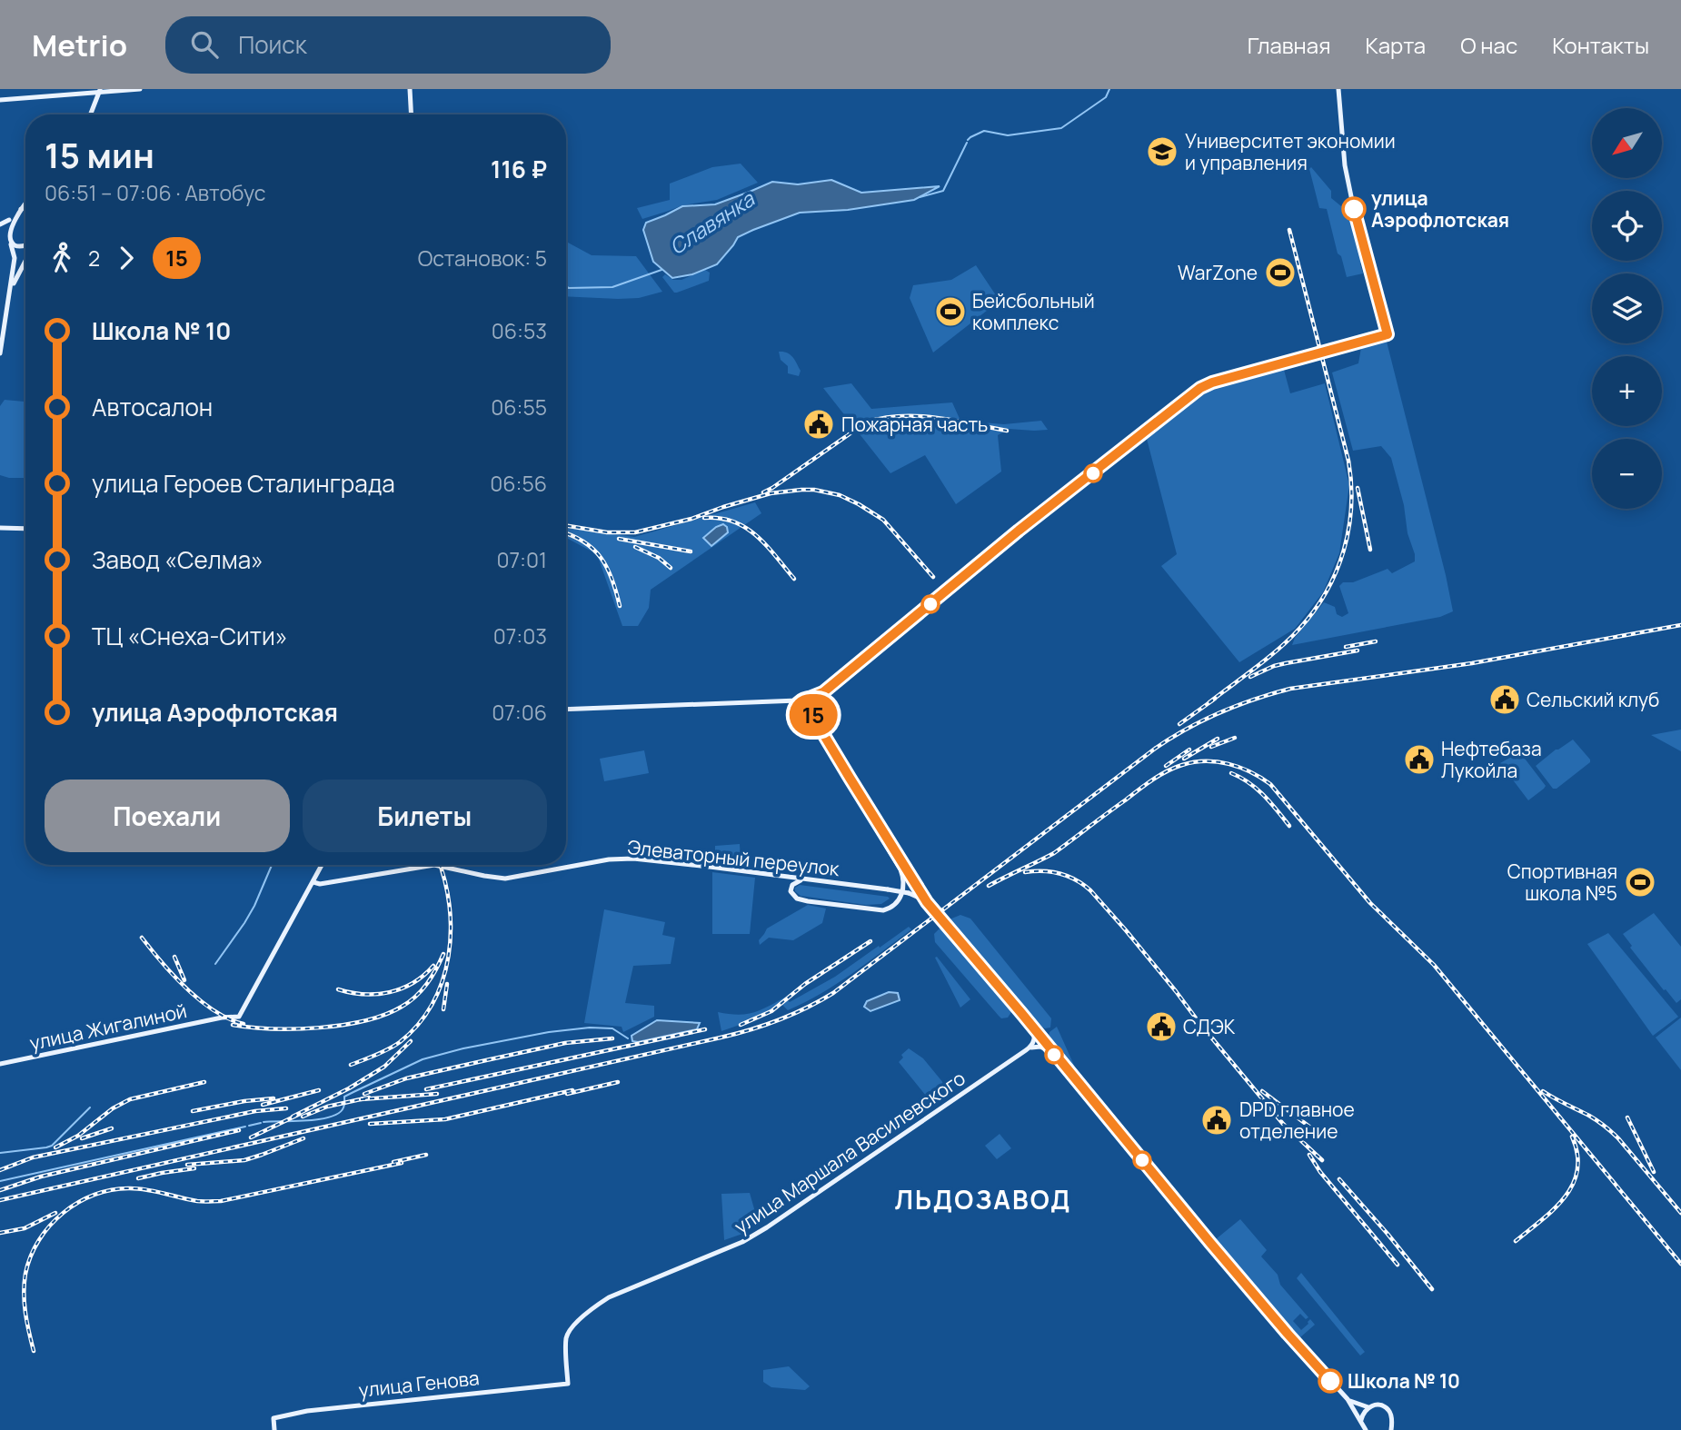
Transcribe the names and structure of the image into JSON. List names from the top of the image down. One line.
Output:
{"streets":{"main road":["Элеваторный переулок","улица Жигалиной","улица Маршала Василевского","улица Генова"]},"crossings":[["Элеваторный переулок","улица Жигалиной"],["улица Маршала Василевского","улица Генова"]],"districts":["ЛЬДОЗАВОД"],"water":["Славянка"],"places":{"school or university":["Университет экономии и управления"],"other":["улица Аэрофлотская","Школа № 10"],"sports":["WarZone","Бейсбольный комплекс","Спортивная школа №5"],"public building":["Пожарная часть","Сельский клуб","Нефтебаза Лукойла","СДЭК","DPD главное отделение"]},"lines":["bus line 15"],"north":"bottom left","page":{"header":"Metrio","search":"Поиск","nav":["Главная","Карта","О нас","Контакты"],"on_map":"15","map_buttons":["+","−"],"heading":["15 мин","06:51 – 07:06 · Автобус","116 ₽"],"legs":["2","15","Остановок: 5"],"list":[{"name":"Школа № 10","value":"06:53"},{"name":"Автосалон","value":"06:55"},{"name":"улица Героев Сталинграда","value":"06:56"},{"name":"Завод «Селма»","value":"07:01"},{"name":"ТЦ «Снеха-Сити»","value":"07:03"},{"name":"улица Аэрофлотская","value":"07:06"}],"buttons":["Поехали","Билеты"]}}
